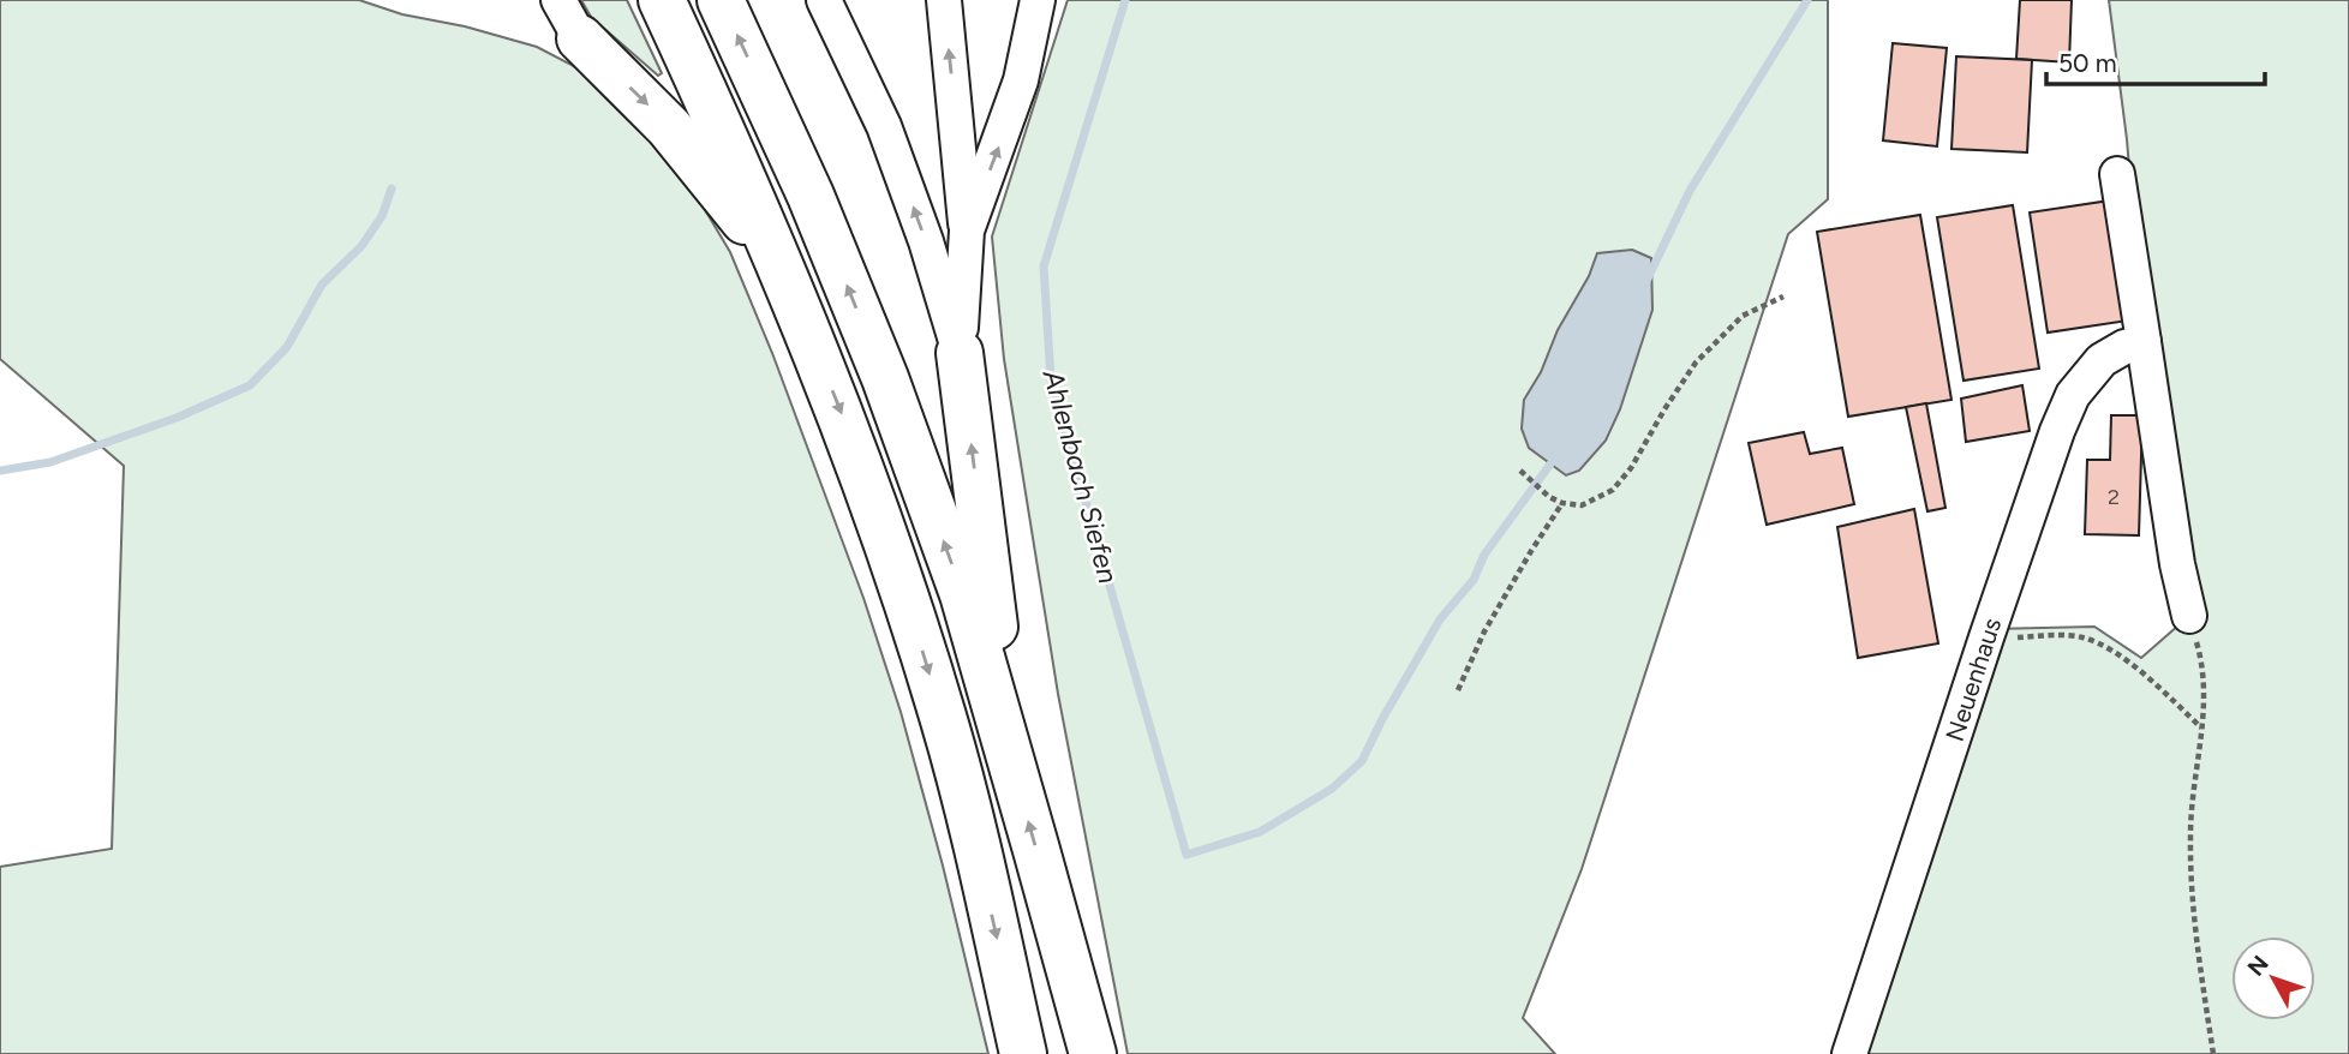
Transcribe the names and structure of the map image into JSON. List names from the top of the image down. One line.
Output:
{"streets":{"street":["Neuenhaus"]},"water":["Ahlenbach Siefen"],"house_numbers":["2"],"scale_bar":"50 m","north":"top left"}
